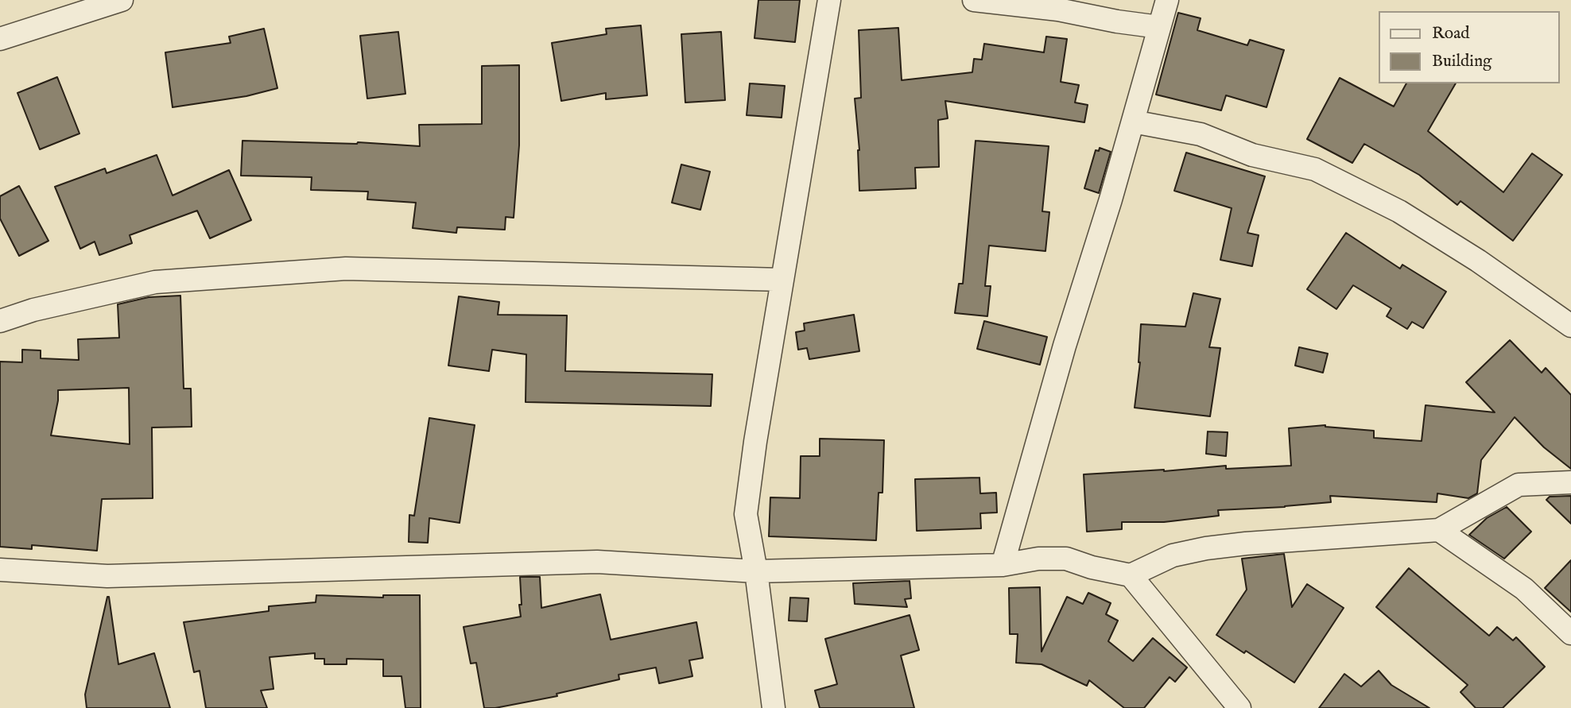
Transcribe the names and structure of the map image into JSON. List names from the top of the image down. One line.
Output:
{"legend":["Road","Building"]}
